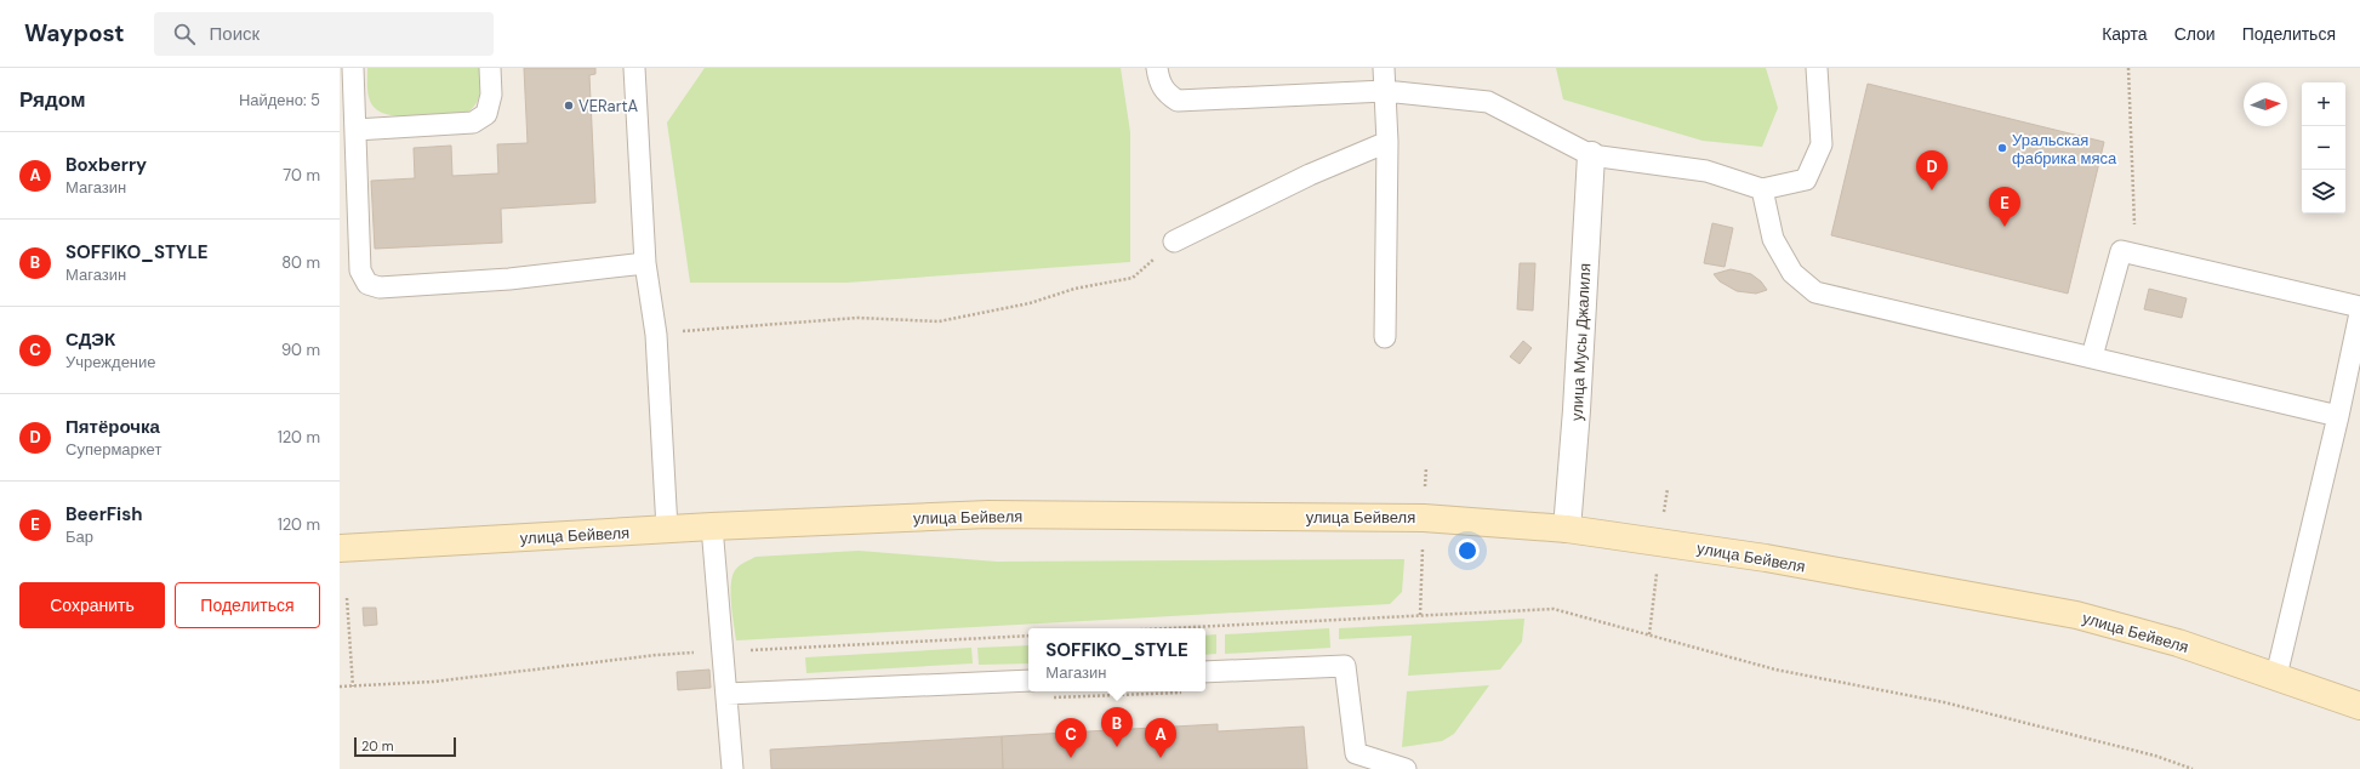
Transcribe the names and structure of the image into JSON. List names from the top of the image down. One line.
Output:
{"streets":{"main road":["улица Бейвеля"],"street":["улица Мусы Джалиля"]},"crossings":[["улица Мусы Джалиля","улица Бейвеля"]],"places":["VERartA","Уральская фабрика мяса"],"scale_bar":"20 m","north":"right","page":{"header":"Waypost","search":"Поиск","nav":["Карта","Слои","Поделиться"],"heading":["Рядом","Найдено: 5"],"map_buttons":["+","−"],"list":[{"mark":"A","name":"Boxberry","note":"Магазин","value":"70 m"},{"mark":"B","name":"SOFFIKO_STYLE","note":"Магазин","value":"80 m"},{"mark":"C","name":"СДЭК","note":"Учреждение","value":"90 m"},{"mark":"D","name":"Пятёрочка","note":"Супермаркет","value":"120 m"},{"mark":"E","name":"BeerFish","note":"Бар","value":"120 m"}],"pins":["D","E","B","A","C"],"buttons":["Сохранить","Поделиться"],"popup":["SOFFIKO_STYLE","Магазин"],"scale":"20 m"}}
